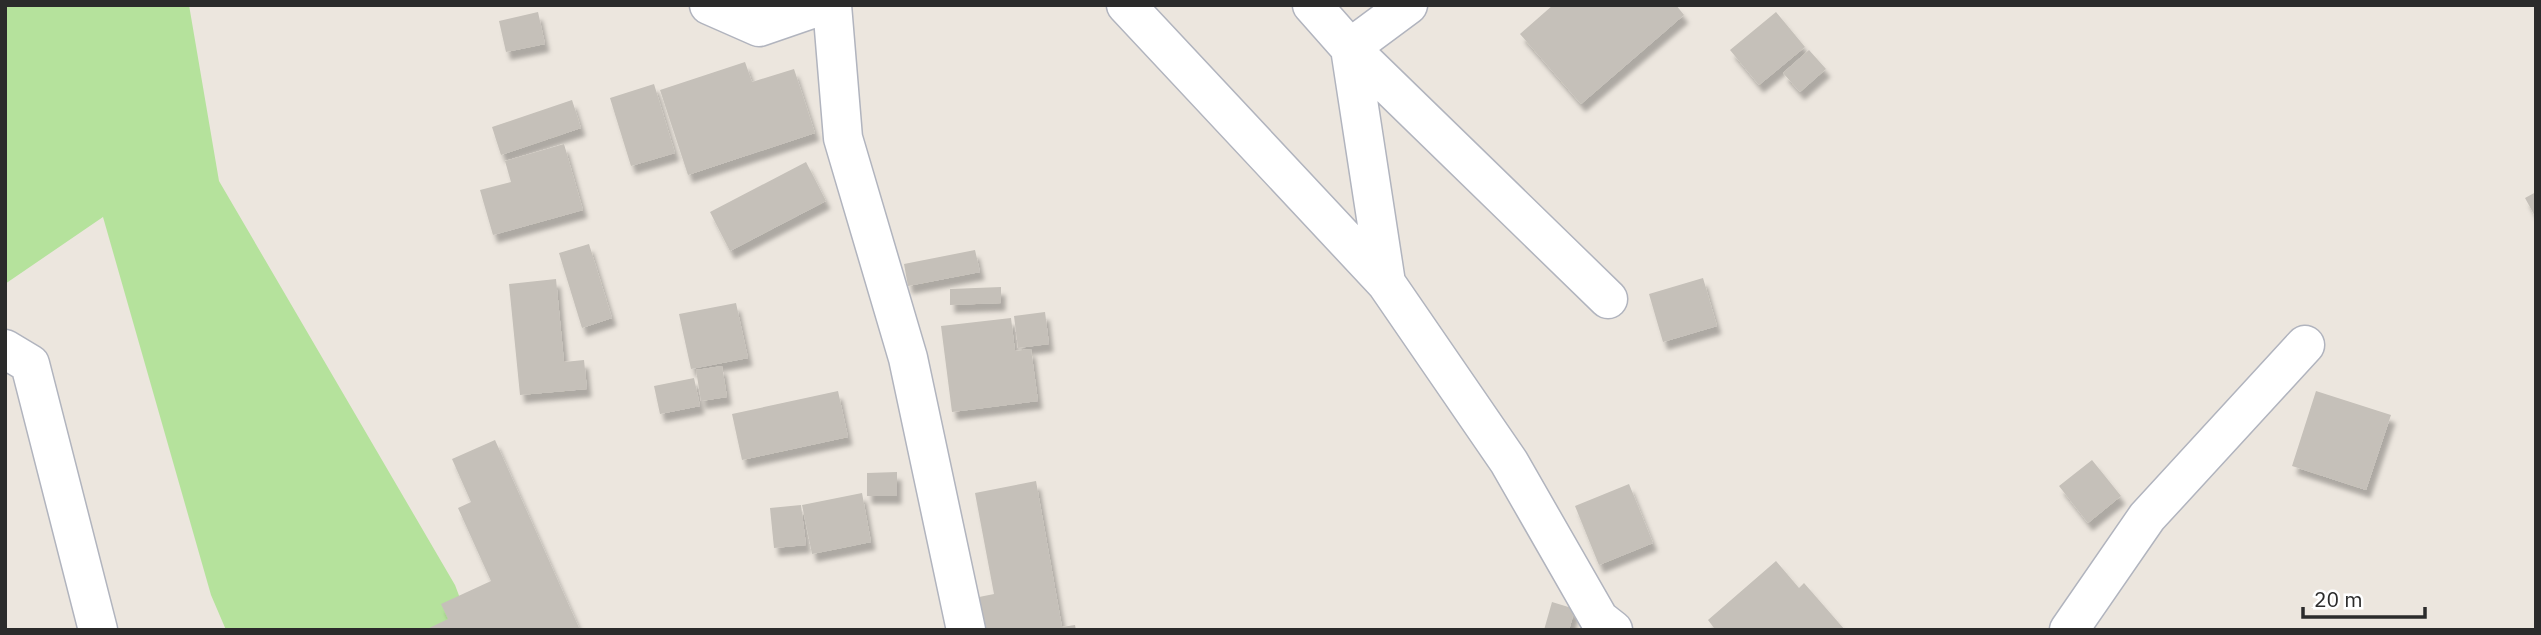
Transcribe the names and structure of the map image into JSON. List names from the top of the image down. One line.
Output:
{"scale_bar":"20 m"}
